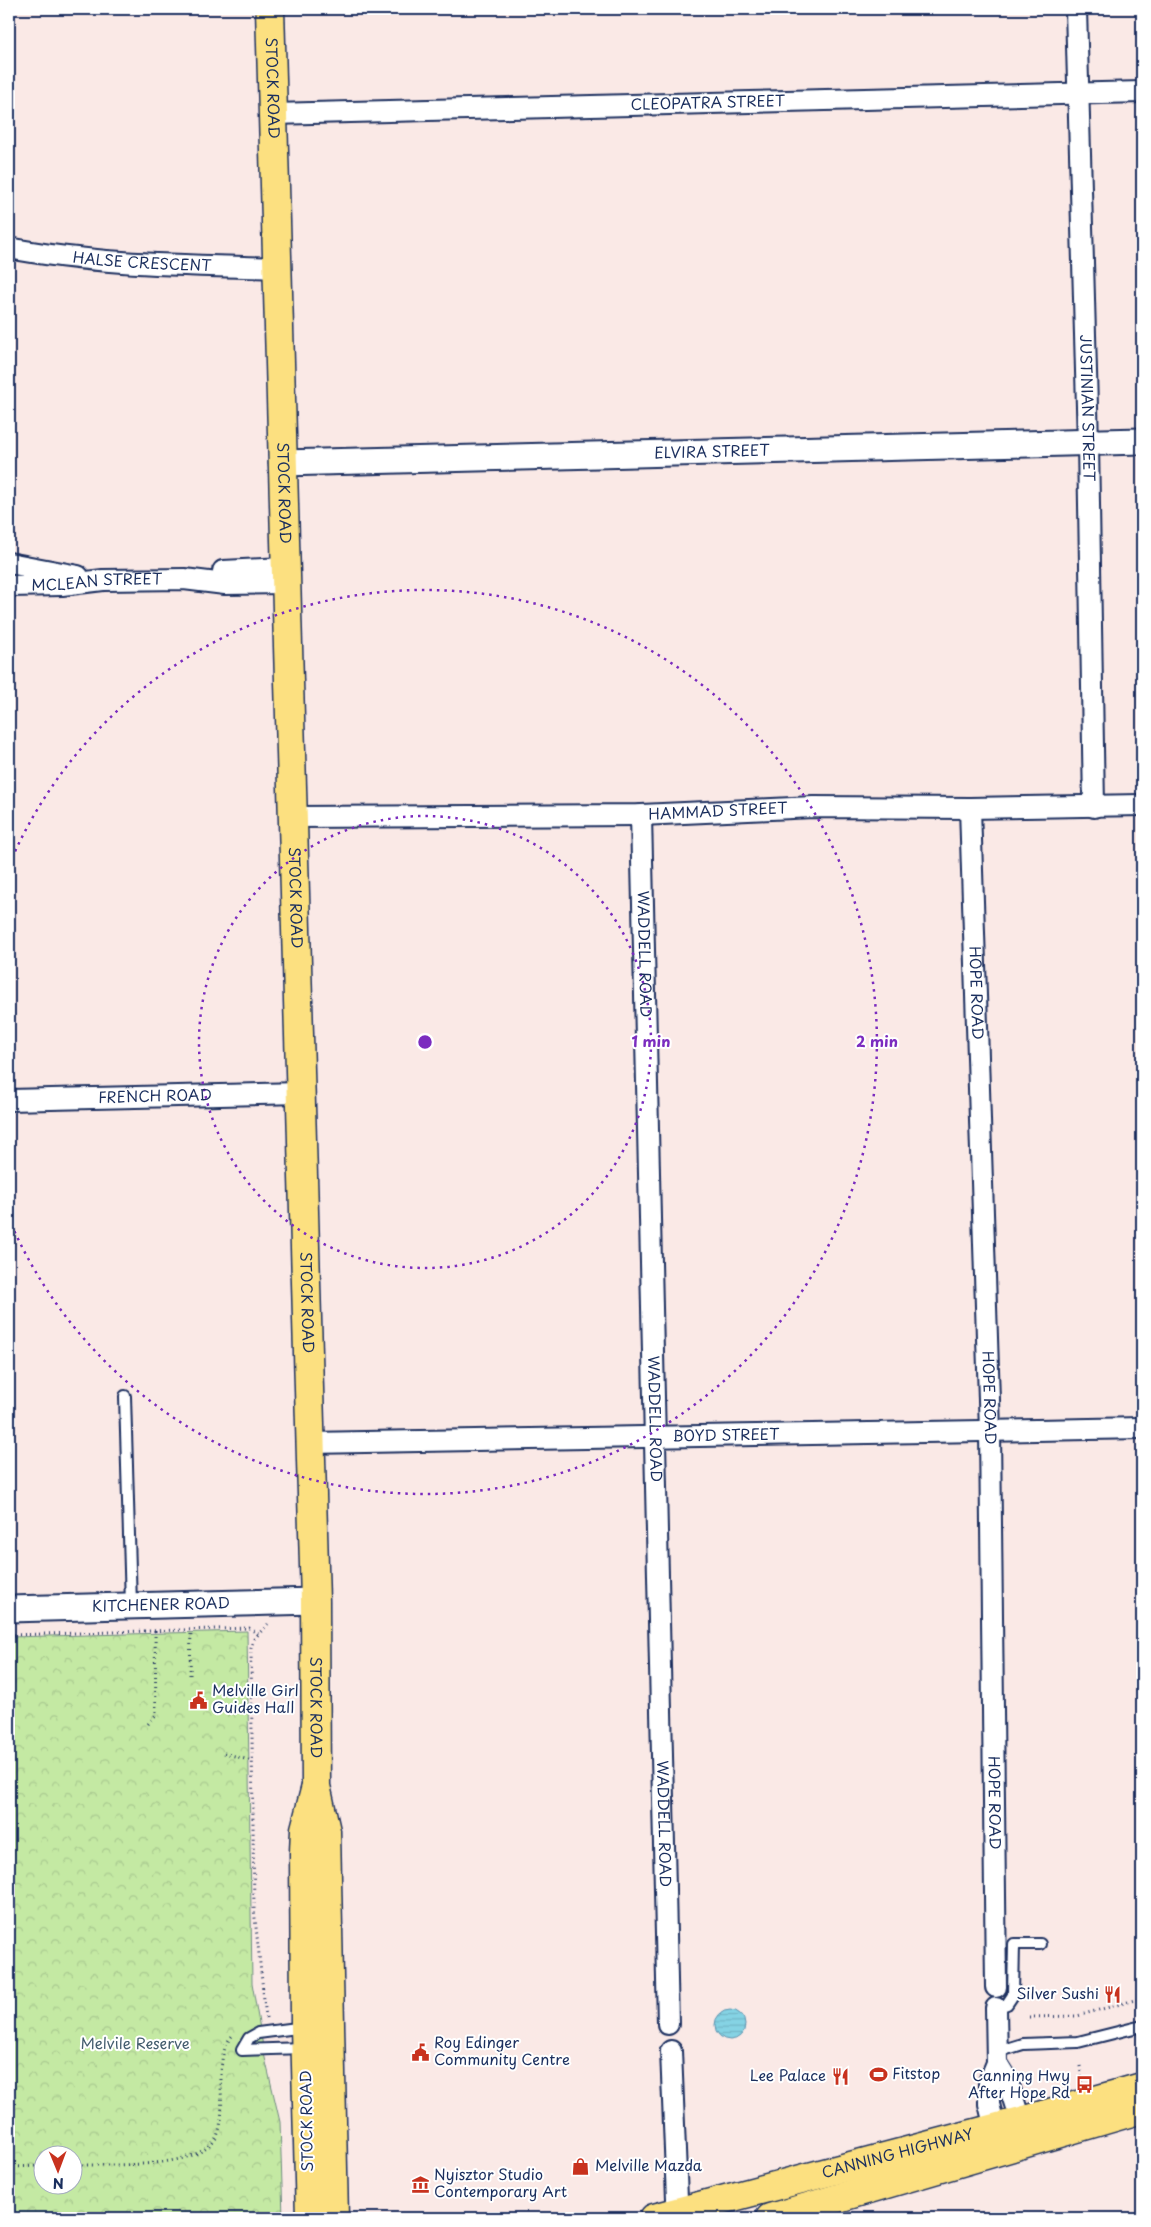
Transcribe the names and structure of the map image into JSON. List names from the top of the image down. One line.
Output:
{"streets":{"main road":["STOCK ROAD","CANNING HIGHWAY"],"street":["CLEOPATRA STREET","HALSE CRESCENT","JUSTINIAN STREET","ELVIRA STREET","MCLEAN STREET","HAMMAD STREET","WADDELL ROAD","HOPE ROAD","FRENCH ROAD","BOYD STREET","KITCHENER ROAD"]},"crossings":[["STOCK ROAD","CLEOPATRA STREET"],["STOCK ROAD","HALSE CRESCENT"],["STOCK ROAD","ELVIRA STREET"],["STOCK ROAD","MCLEAN STREET"],["STOCK ROAD","HAMMAD STREET"],["STOCK ROAD","FRENCH ROAD"],["STOCK ROAD","BOYD STREET"],["STOCK ROAD","KITCHENER ROAD"],["CLEOPATRA STREET","JUSTINIAN STREET"],["JUSTINIAN STREET","ELVIRA STREET"],["JUSTINIAN STREET","HAMMAD STREET"],["HAMMAD STREET","WADDELL ROAD"],["HAMMAD STREET","HOPE ROAD"],["WADDELL ROAD","BOYD STREET"],["HOPE ROAD","BOYD STREET"]],"parks":["Melvile Reserve"],"places":{"public building":["Melville Girl Guides Hall","Roy Edinger Community Centre"],"restaurant":["Silver Sushi","Lee Palace"],"sports":["Fitstop"],"bus stop":["Canning Hwy After Hope Rd"],"shop":["Melville Mazda"],"museum":["Nyisztor Studio Contemporary Art"]},"north":"bottom","rings":["1 min","2 min"]}
